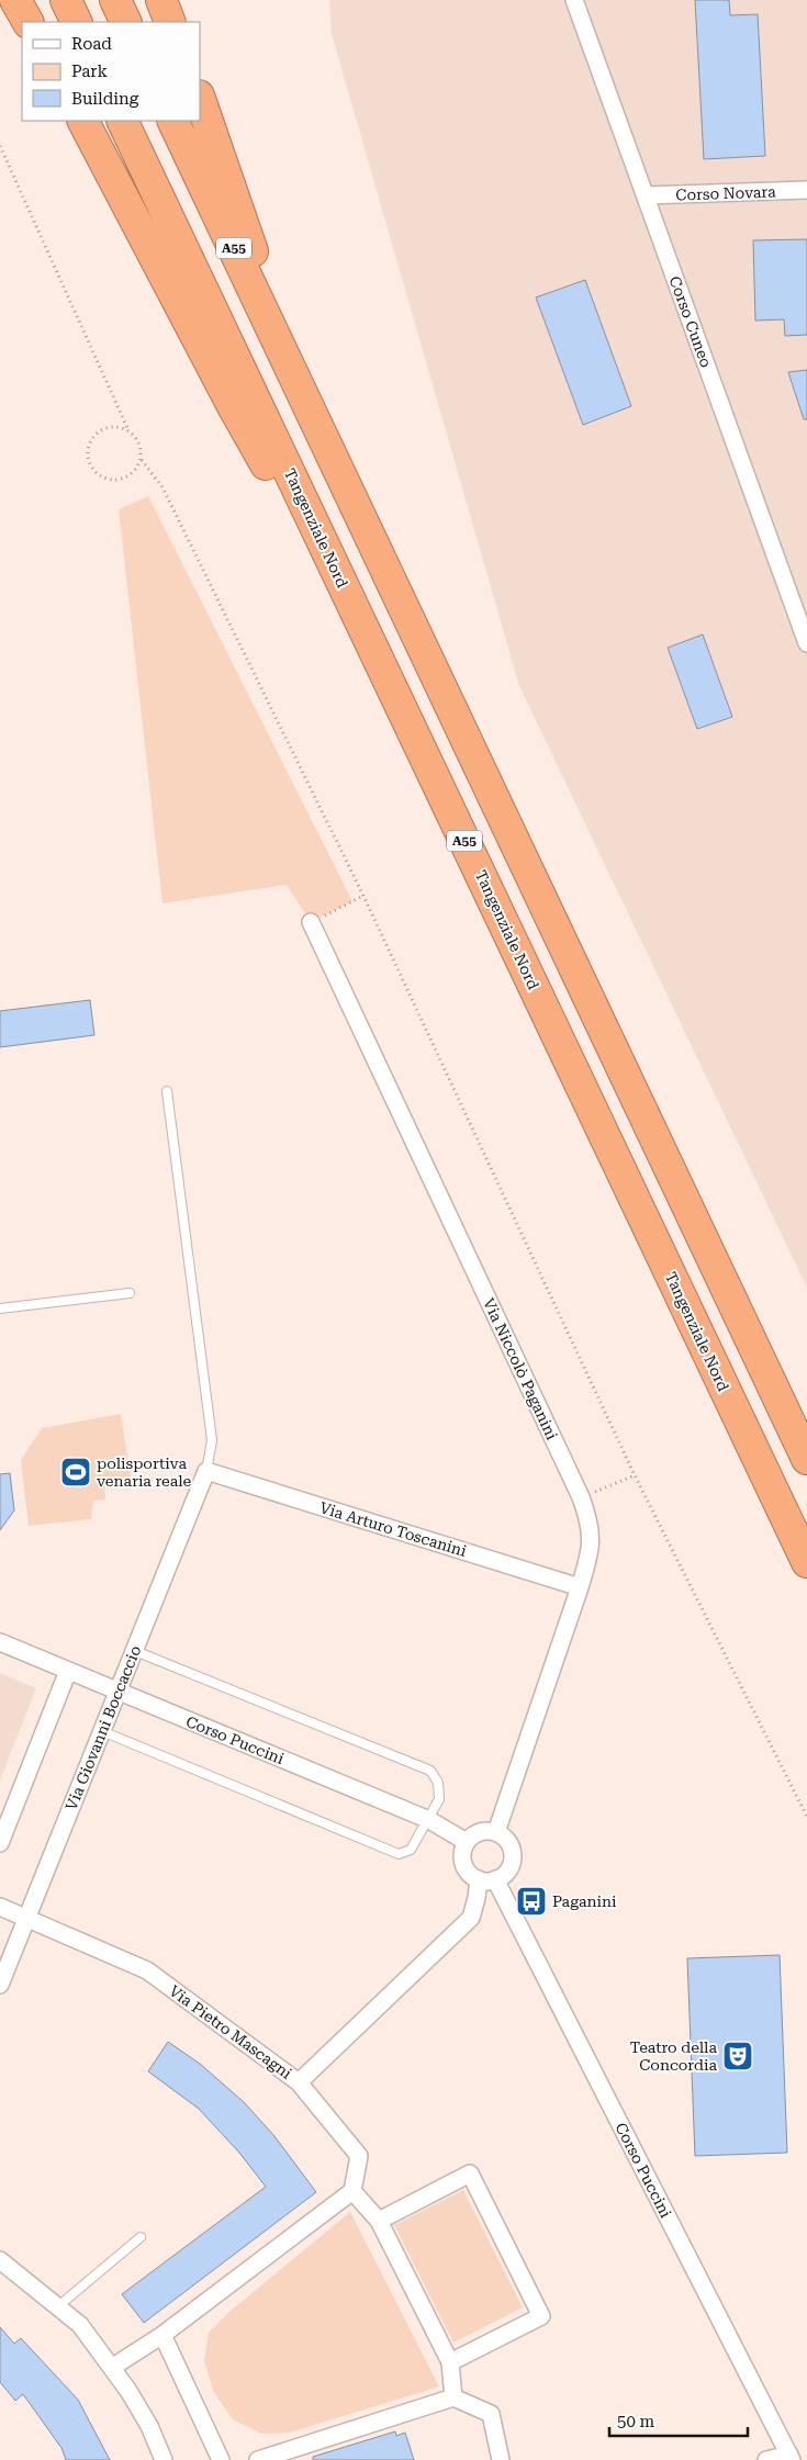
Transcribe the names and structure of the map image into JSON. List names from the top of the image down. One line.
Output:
{"streets":{"highway":["A55","Tangenziale Nord"],"street":["Corso Novara","Corso Cuneo","Via Niccolò Paganini","Via Arturo Toscanini","Via Giovanni Boccaccio","Corso Puccini","Via Pietro Mascagni"]},"crossings":[["Corso Novara","Corso Cuneo"],["Via Niccolò Paganini","Via Arturo Toscanini"],["Via Niccolò Paganini","Corso Puccini"],["Via Niccolò Paganini","Via Pietro Mascagni"],["Via Arturo Toscanini","Via Giovanni Boccaccio"],["Via Giovanni Boccaccio","Corso Puccini"],["Via Giovanni Boccaccio","Via Pietro Mascagni"],["Corso Puccini","Via Pietro Mascagni"]],"places":{"sports":["polisportiva venaria reale"],"bus stop":["Paganini"],"theatre":["Teatro della Concordia"]},"legend":["Road","Park","Building"],"scale_bar":"50 m"}
